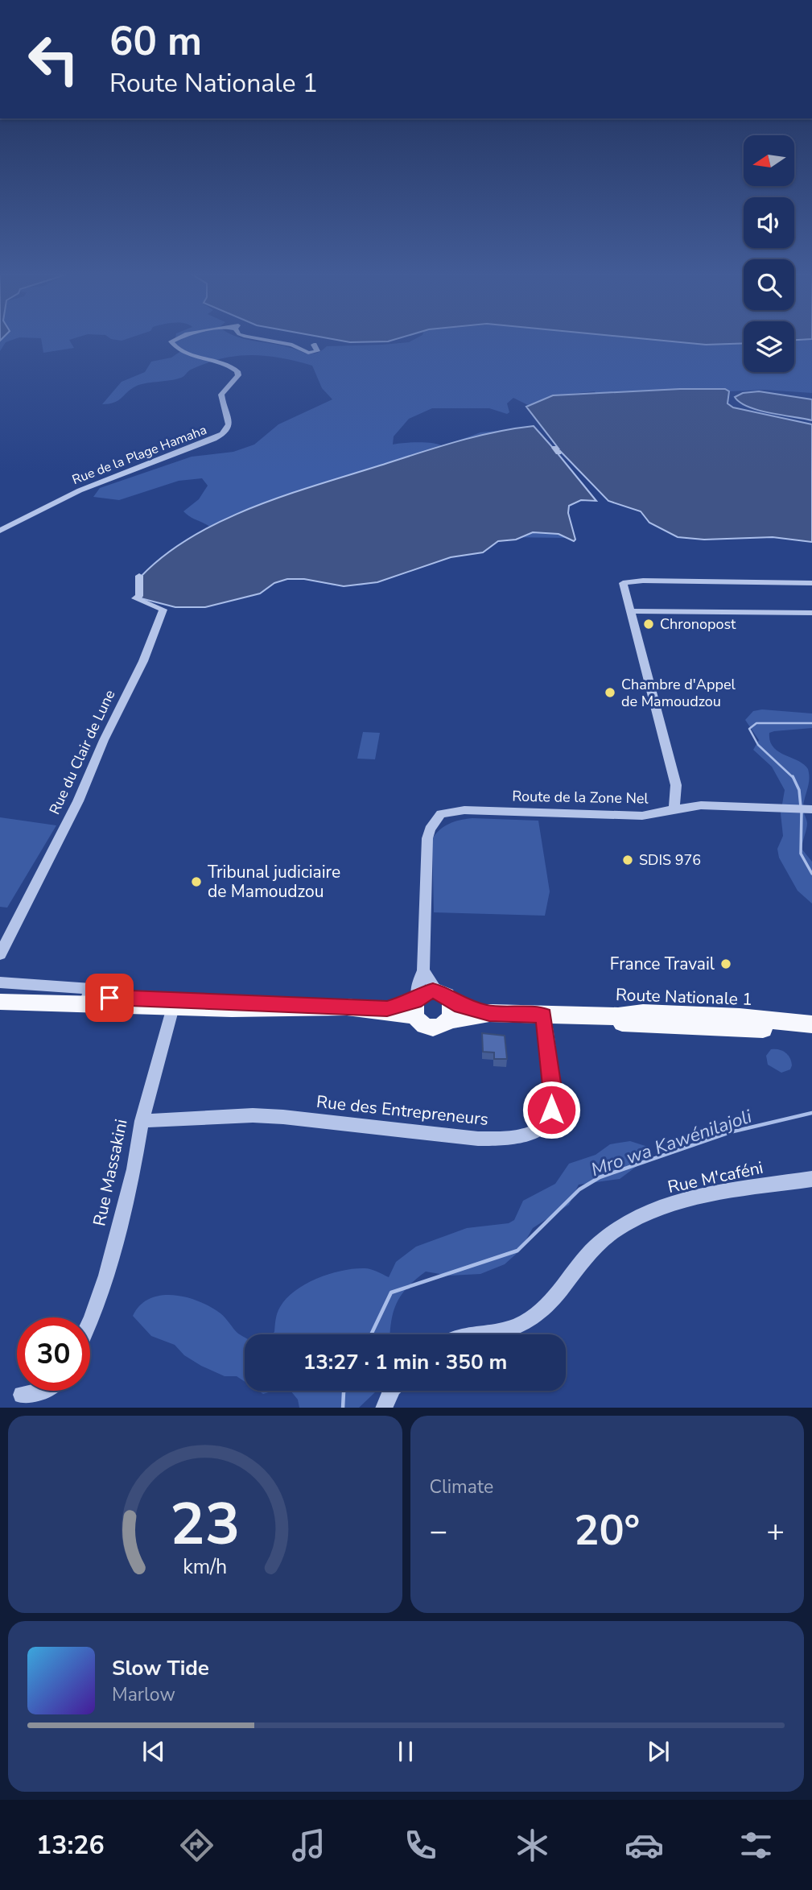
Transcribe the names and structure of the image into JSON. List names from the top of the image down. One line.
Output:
{"streets":{"main road":["Route Nationale 1"],"street":["Rue de la Plage Hamaha","Rue du Clair de Lune","Route de la Zone Nel","Rue des Entrepreneurs","Rue Massakini","Rue M'caféni"]},"crossings":[["Route de la Zone Nel","Route Nationale 1"],["Route Nationale 1","Rue des Entrepreneurs"],["Route Nationale 1","Rue Massakini"],["Rue des Entrepreneurs","Rue Massakini"]],"water":["Mro wa Kawénilajoli"],"places":["Chronopost","Chambre d'Appel de Mamoudzou","SDIS 976","Tribunal judiciaire de Mamoudzou","France Travail"],"north":"left","page":{"turn":["60 m","Route Nationale 1"],"limit":"30","trip":"13:27 · 1 min · 350 m","tile":"Climate","heat":["−","20°","+"],"song":["Slow Tide","Marlow"],"tabs":"13:26","gauge":["23","km/h"]}}
